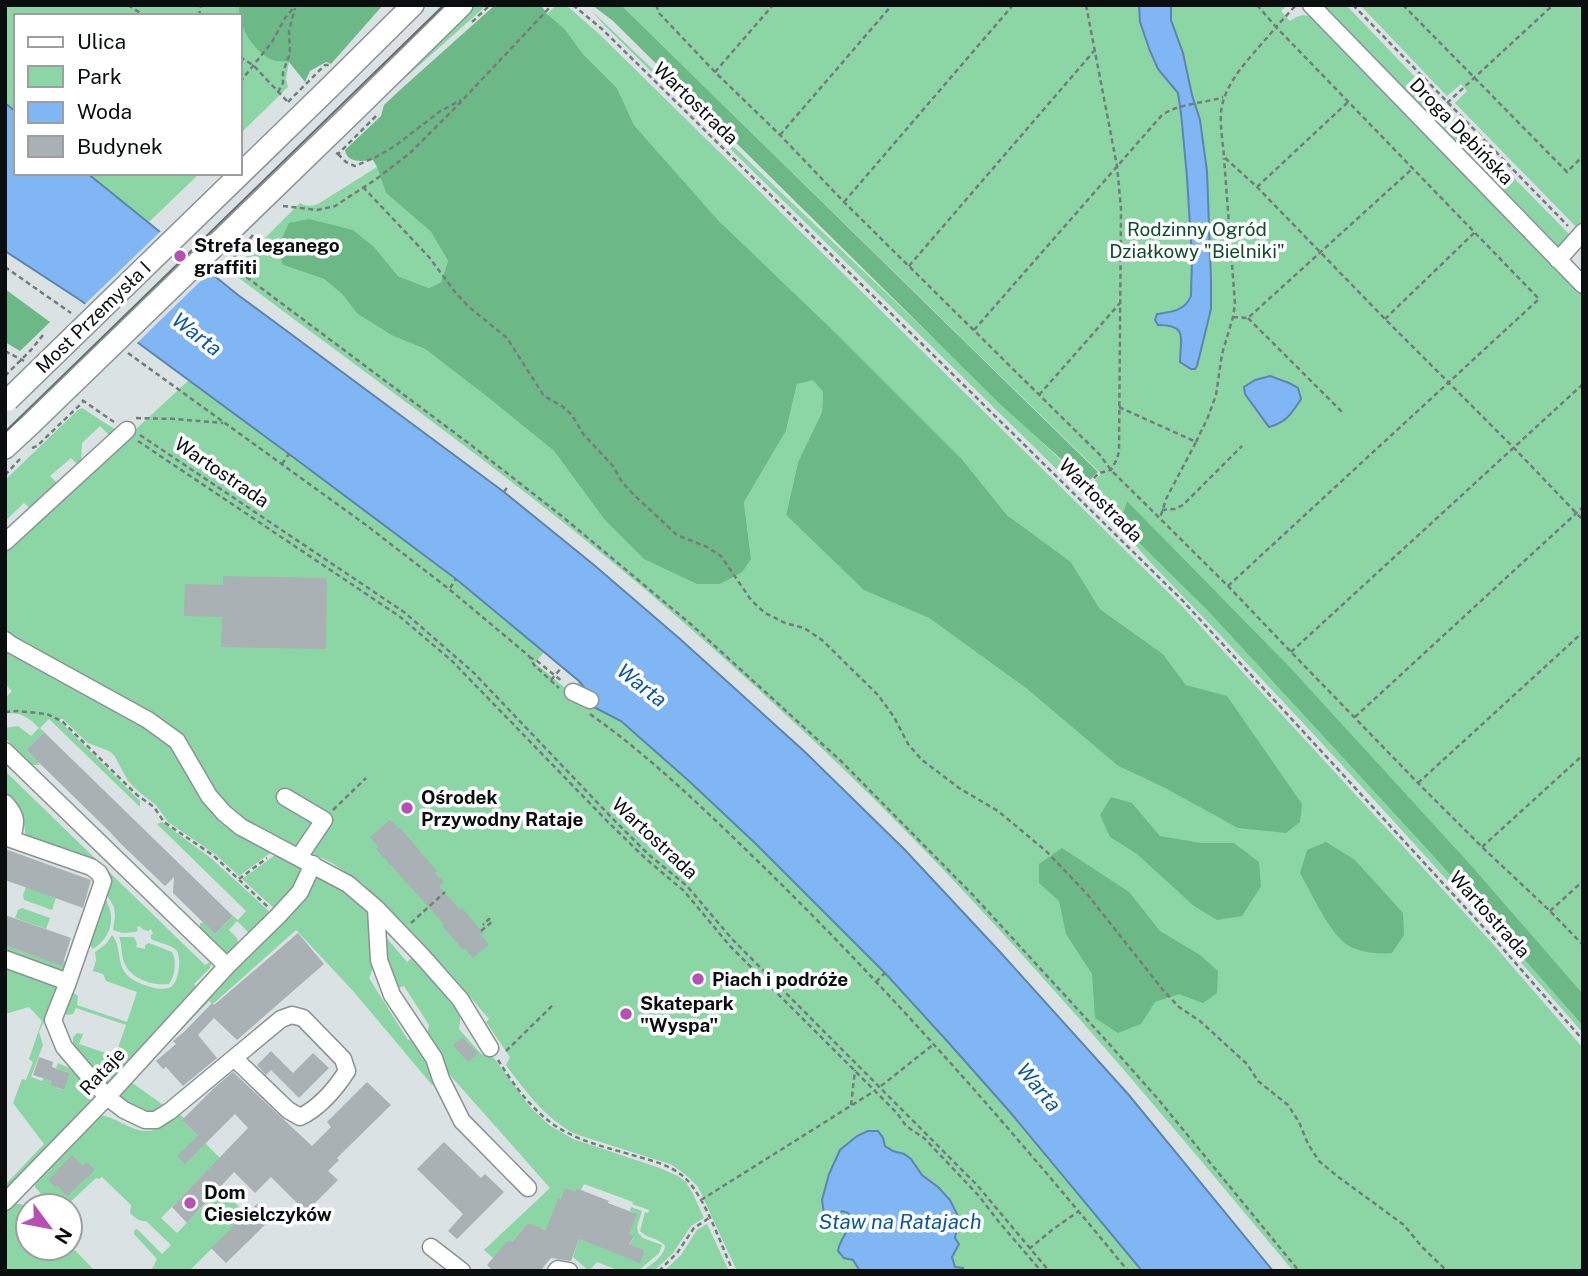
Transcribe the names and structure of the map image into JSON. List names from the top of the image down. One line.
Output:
{"streets":{"main road":["Most Przemysła I"],"street":["Droga Dębińska","Rataje"],"path":["Wartostrada"]},"water":["Warta","Staw na Ratajach"],"parks":["Rodzinny Ogród Działkowy \"Bielniki\""],"places":["Strefa leganego graffiti","Ośrodek Przywodny Rataje","Piach i podróże","Skatepark \"Wyspa\"","Dom Ciesielczyków"],"legend":["Ulica","Park","Woda","Budynek"],"north":"bottom right"}
